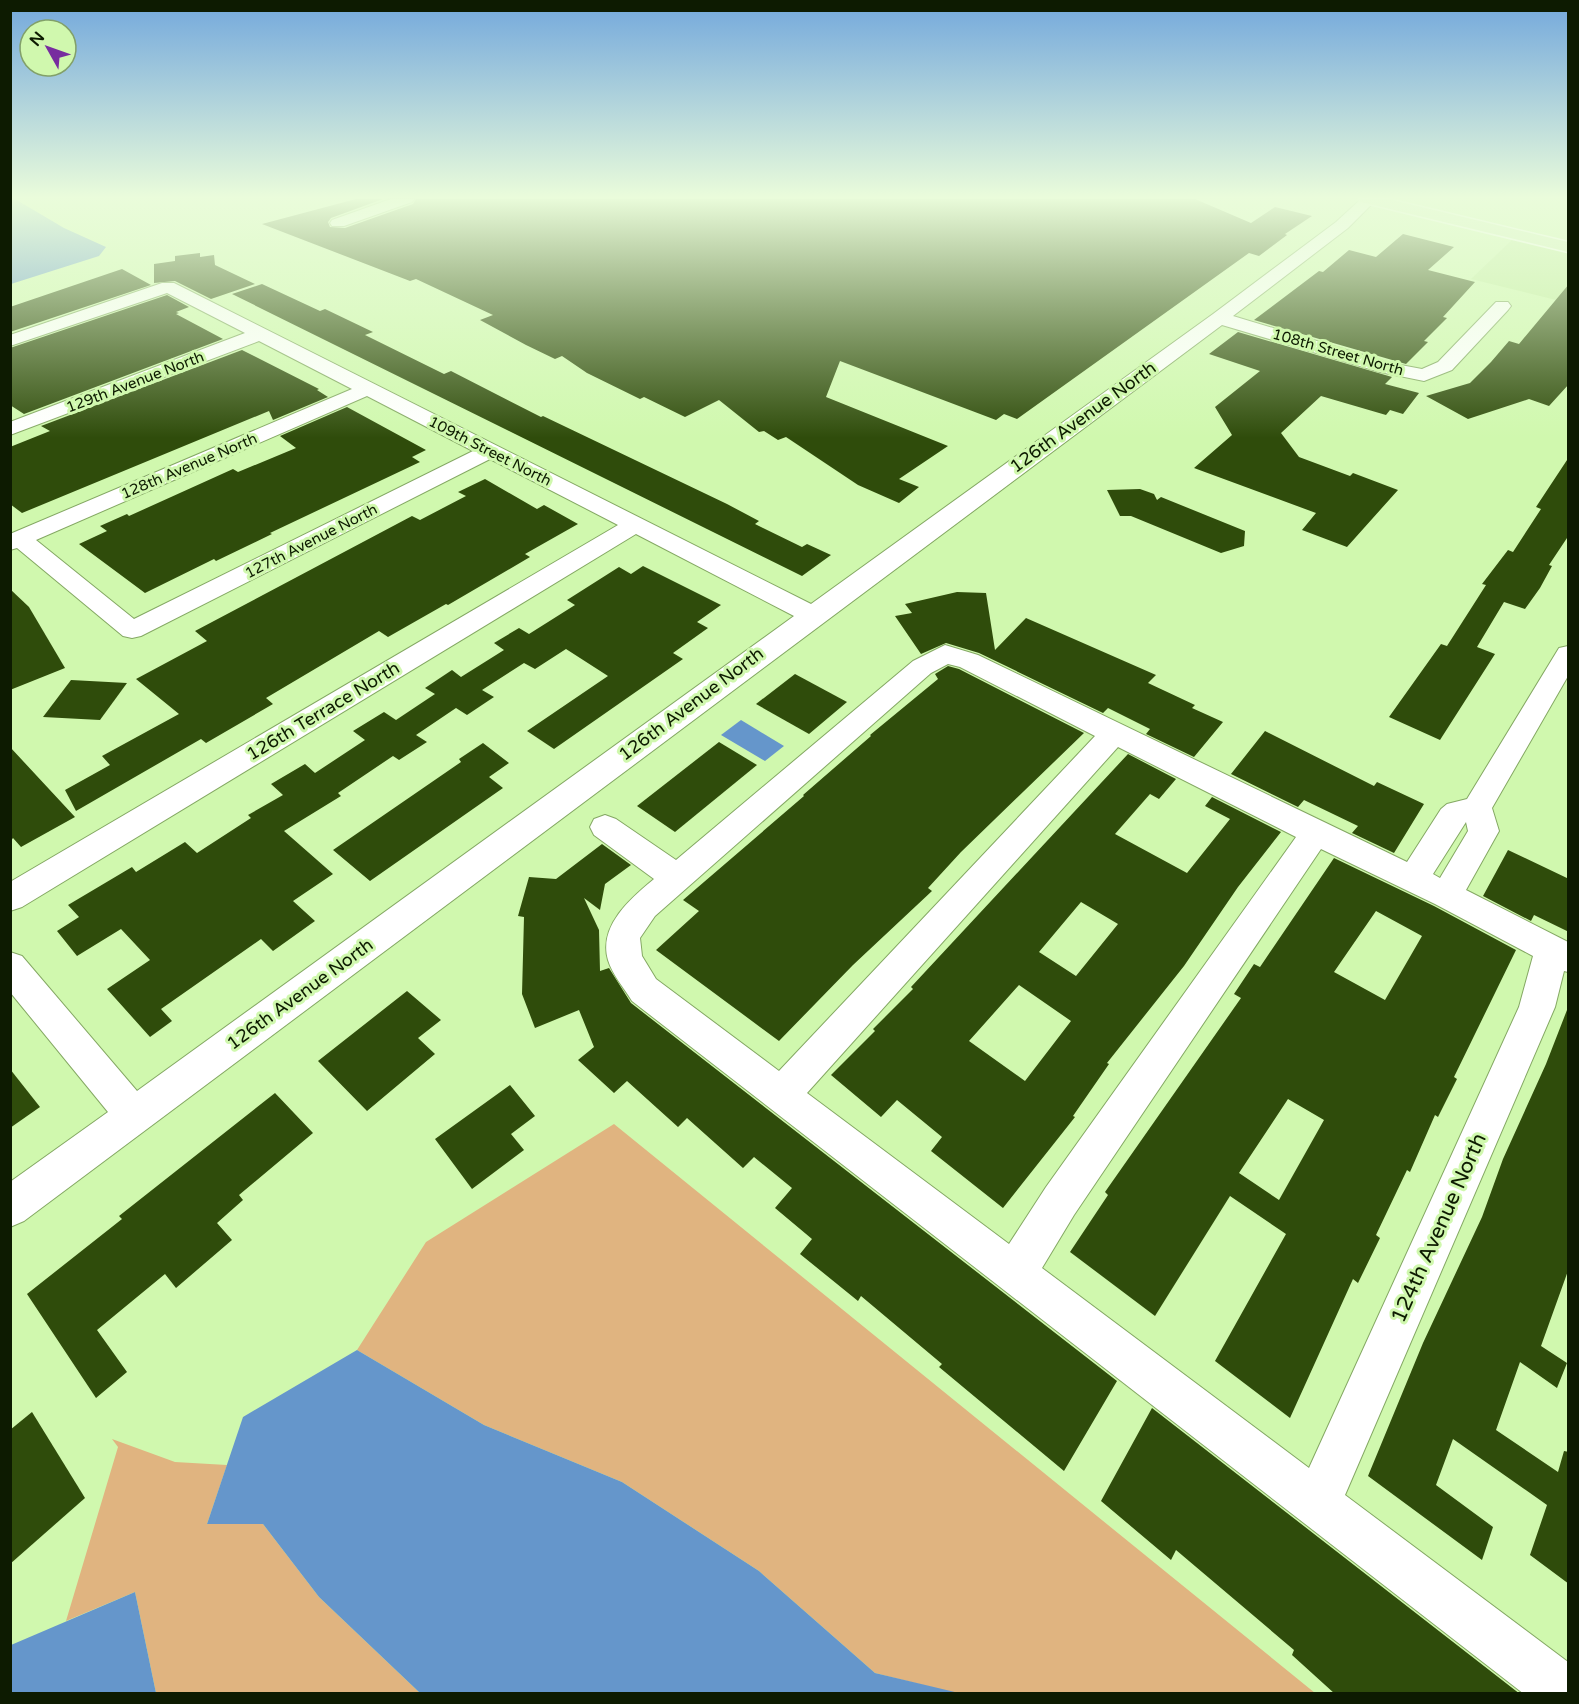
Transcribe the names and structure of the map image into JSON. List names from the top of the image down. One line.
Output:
{"streets":{"street":["108th Street North","129th Avenue North","126th Avenue North","109th Street North","128th Avenue North","127th Avenue North","126th Terrace North","124th Avenue North"]},"crossings":[["108th Street North","126th Avenue North"],["129th Avenue North","109th Street North"],["126th Avenue North","109th Street North"],["109th Street North","128th Avenue North"],["109th Street North","127th Avenue North"],["109th Street North","126th Terrace North"],["128th Avenue North","127th Avenue North"]],"north":"top left"}
